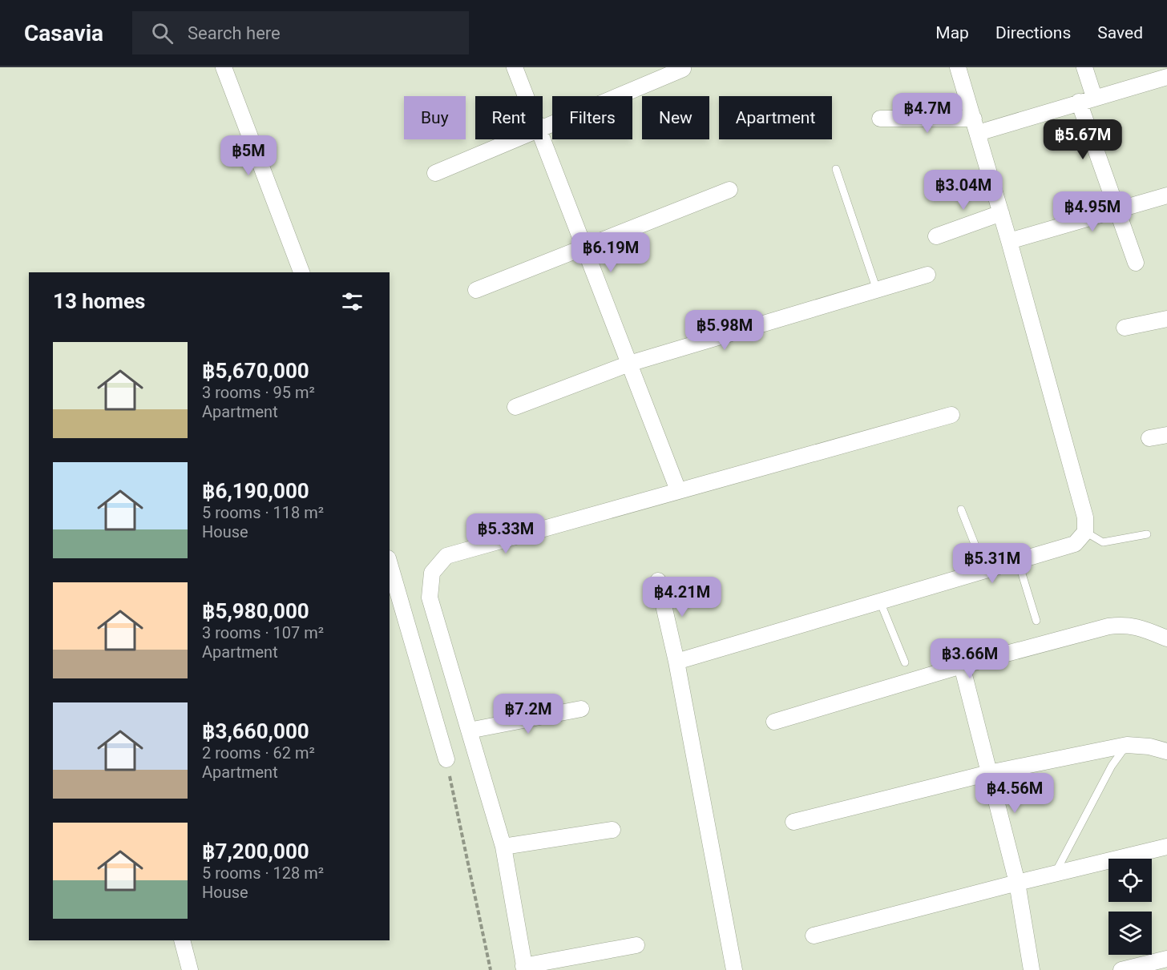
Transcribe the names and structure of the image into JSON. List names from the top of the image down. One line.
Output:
{"page":{"header":"Casavia","search":"Search here","nav":["Map","Directions","Saved"],"price":["฿4.7M","฿5.67M","฿5M","฿3.04M","฿4.95M","฿6.19M","฿5.98M","฿5.33M","฿5.31M","฿4.21M","฿3.66M","฿7.2M","฿4.56M"],"chip":["Buy","Rent","Filters","New","Apartment"],"heading":"13 homes","list":[{"name":"฿5,670,000","note":"3 rooms · 95 m² · Apartment"},{"name":"฿6,190,000","note":"5 rooms · 118 m² · House"},{"name":"฿5,980,000","note":"3 rooms · 107 m² · Apartment"},{"name":"฿3,660,000","note":"2 rooms · 62 m² · Apartment"},{"name":"฿7,200,000","note":"5 rooms · 128 m² · House"}]}}
